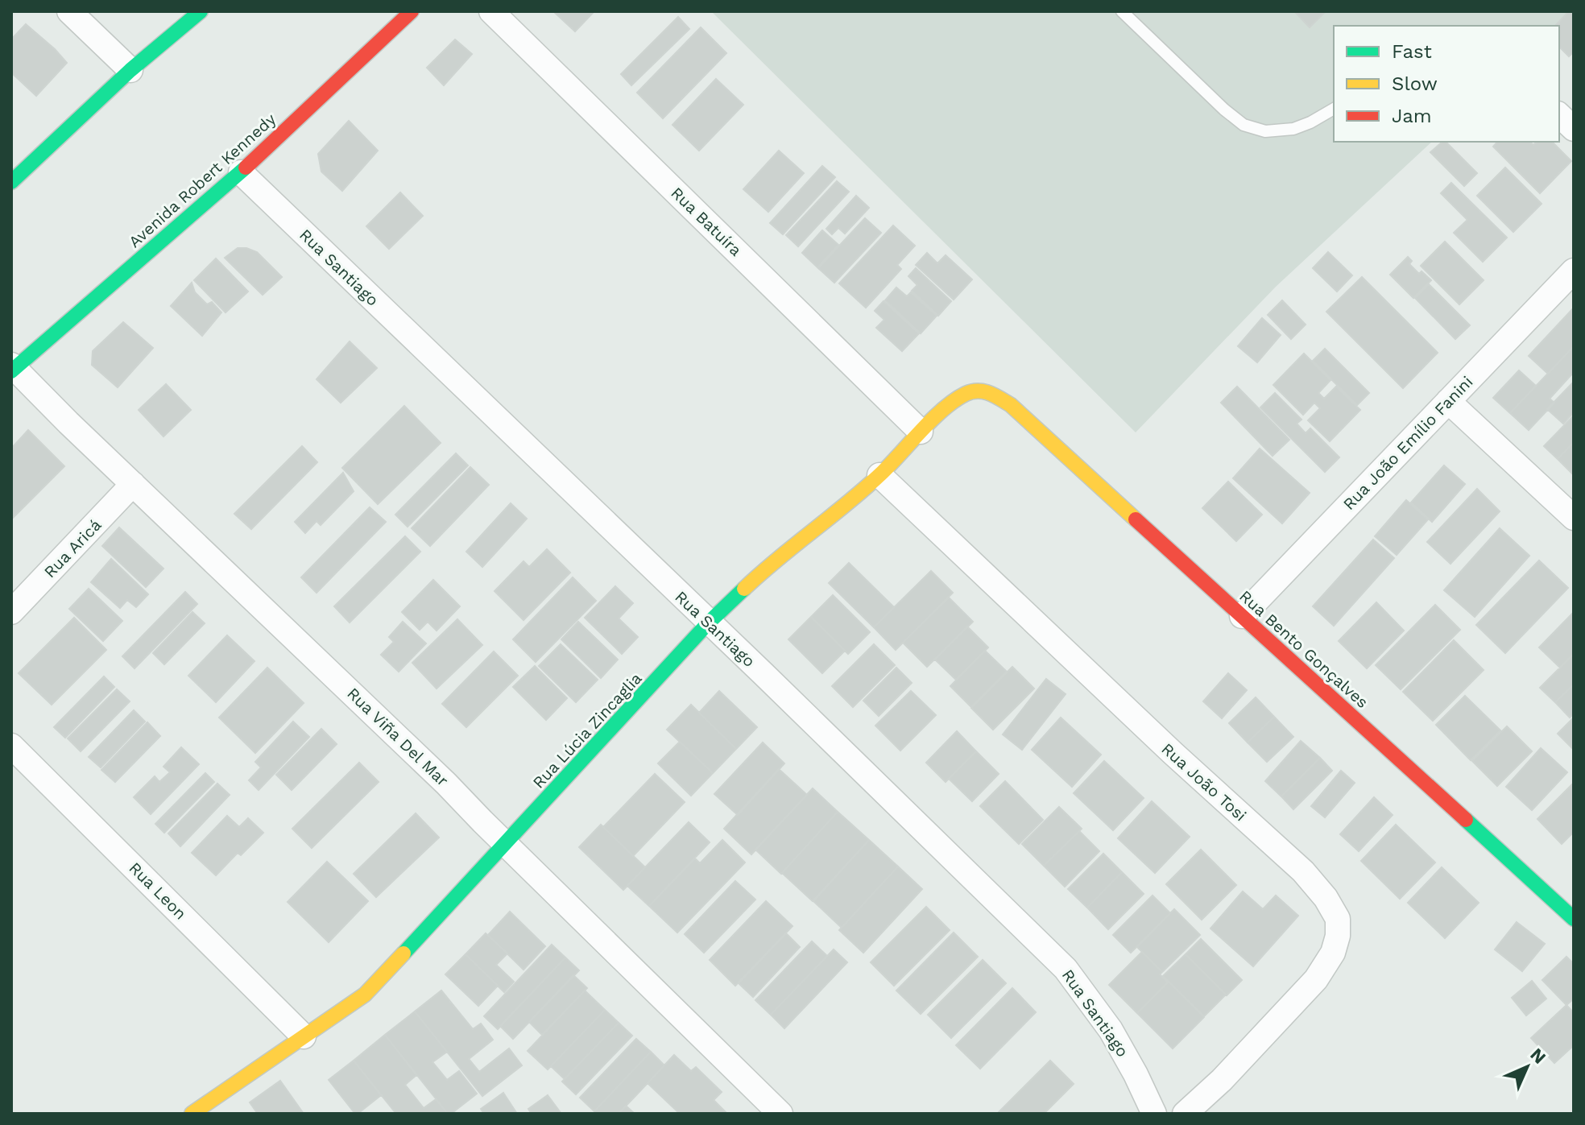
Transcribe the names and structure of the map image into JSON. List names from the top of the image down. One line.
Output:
{"streets":{"street":["Avenida Robert Kennedy","Rua Batuíra","Rua Santiago","Rua João Emílio Fanini","Rua Aricá","Rua Bento Gonçalves","Rua Lúcia Zincaglia","Rua Viña Del Mar","Rua João Tosi","Rua Leon"]},"crossings":[["Avenida Robert Kennedy","Rua Santiago"],["Avenida Robert Kennedy","Rua Viña Del Mar"],["Rua Batuíra","Rua Lúcia Zincaglia"],["Rua Santiago","Rua Lúcia Zincaglia"],["Rua João Emílio Fanini","Rua Bento Gonçalves"],["Rua Aricá","Rua Viña Del Mar"],["Rua Bento Gonçalves","Rua Lúcia Zincaglia"],["Rua Lúcia Zincaglia","Rua Viña Del Mar"],["Rua Lúcia Zincaglia","Rua João Tosi"],["Rua Lúcia Zincaglia","Rua Leon"]],"legend":["Fast","Slow","Jam"],"north":"top right"}
